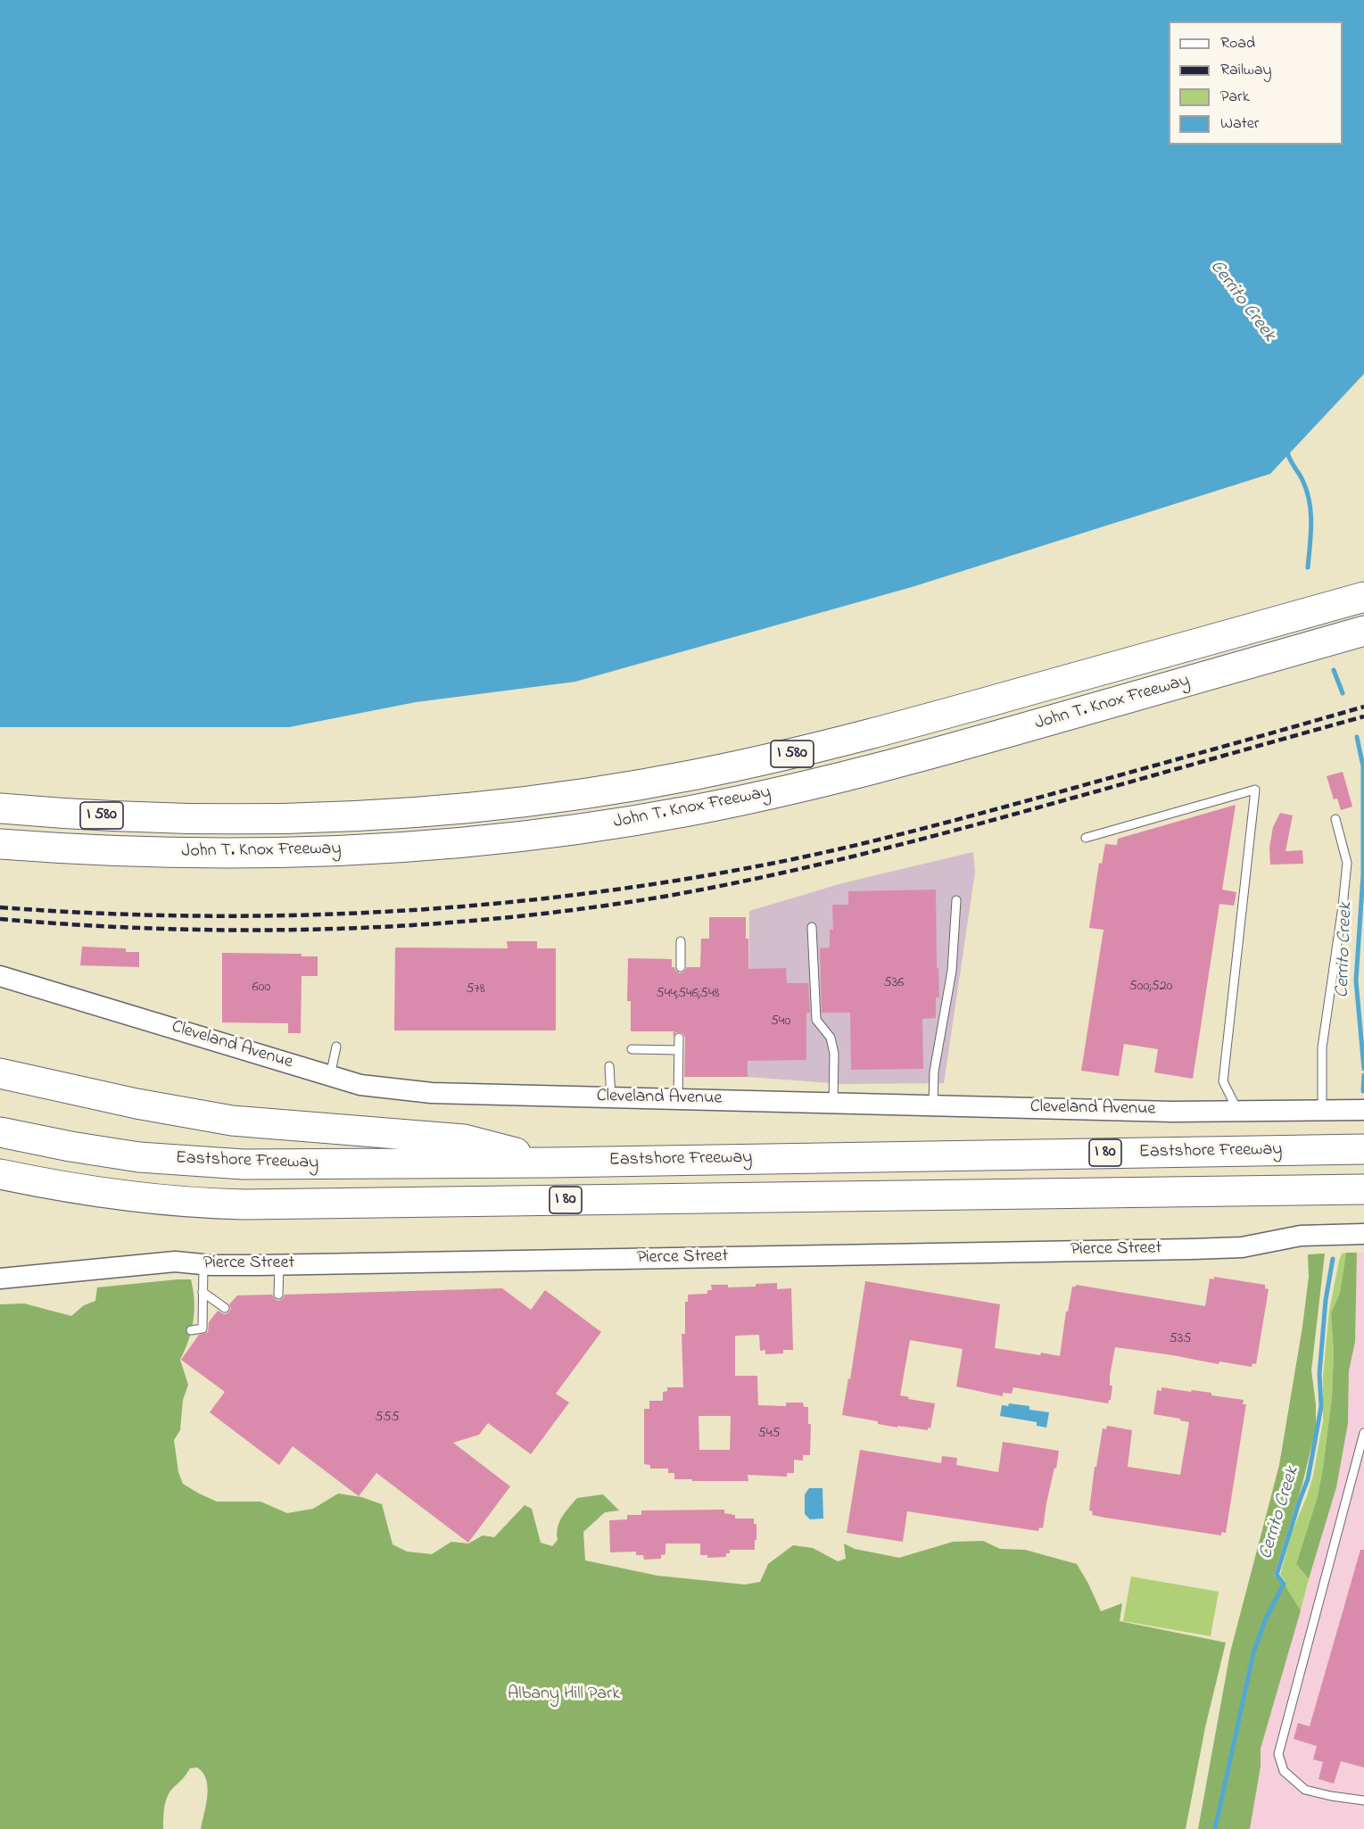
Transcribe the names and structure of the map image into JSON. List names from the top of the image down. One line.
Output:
{"streets":{"highway":["John T. Knox Freeway","I 580","Eastshore Freeway","I 80"],"street":["Cleveland Avenue","Pierce Street"]},"water":["Cerrito Creek"],"parks":["Albany Hill Park"],"house_numbers":["536","500;520","600","578","544;546;548","540","535","555","545"],"legend":["Road","Railway","Park","Water"]}
